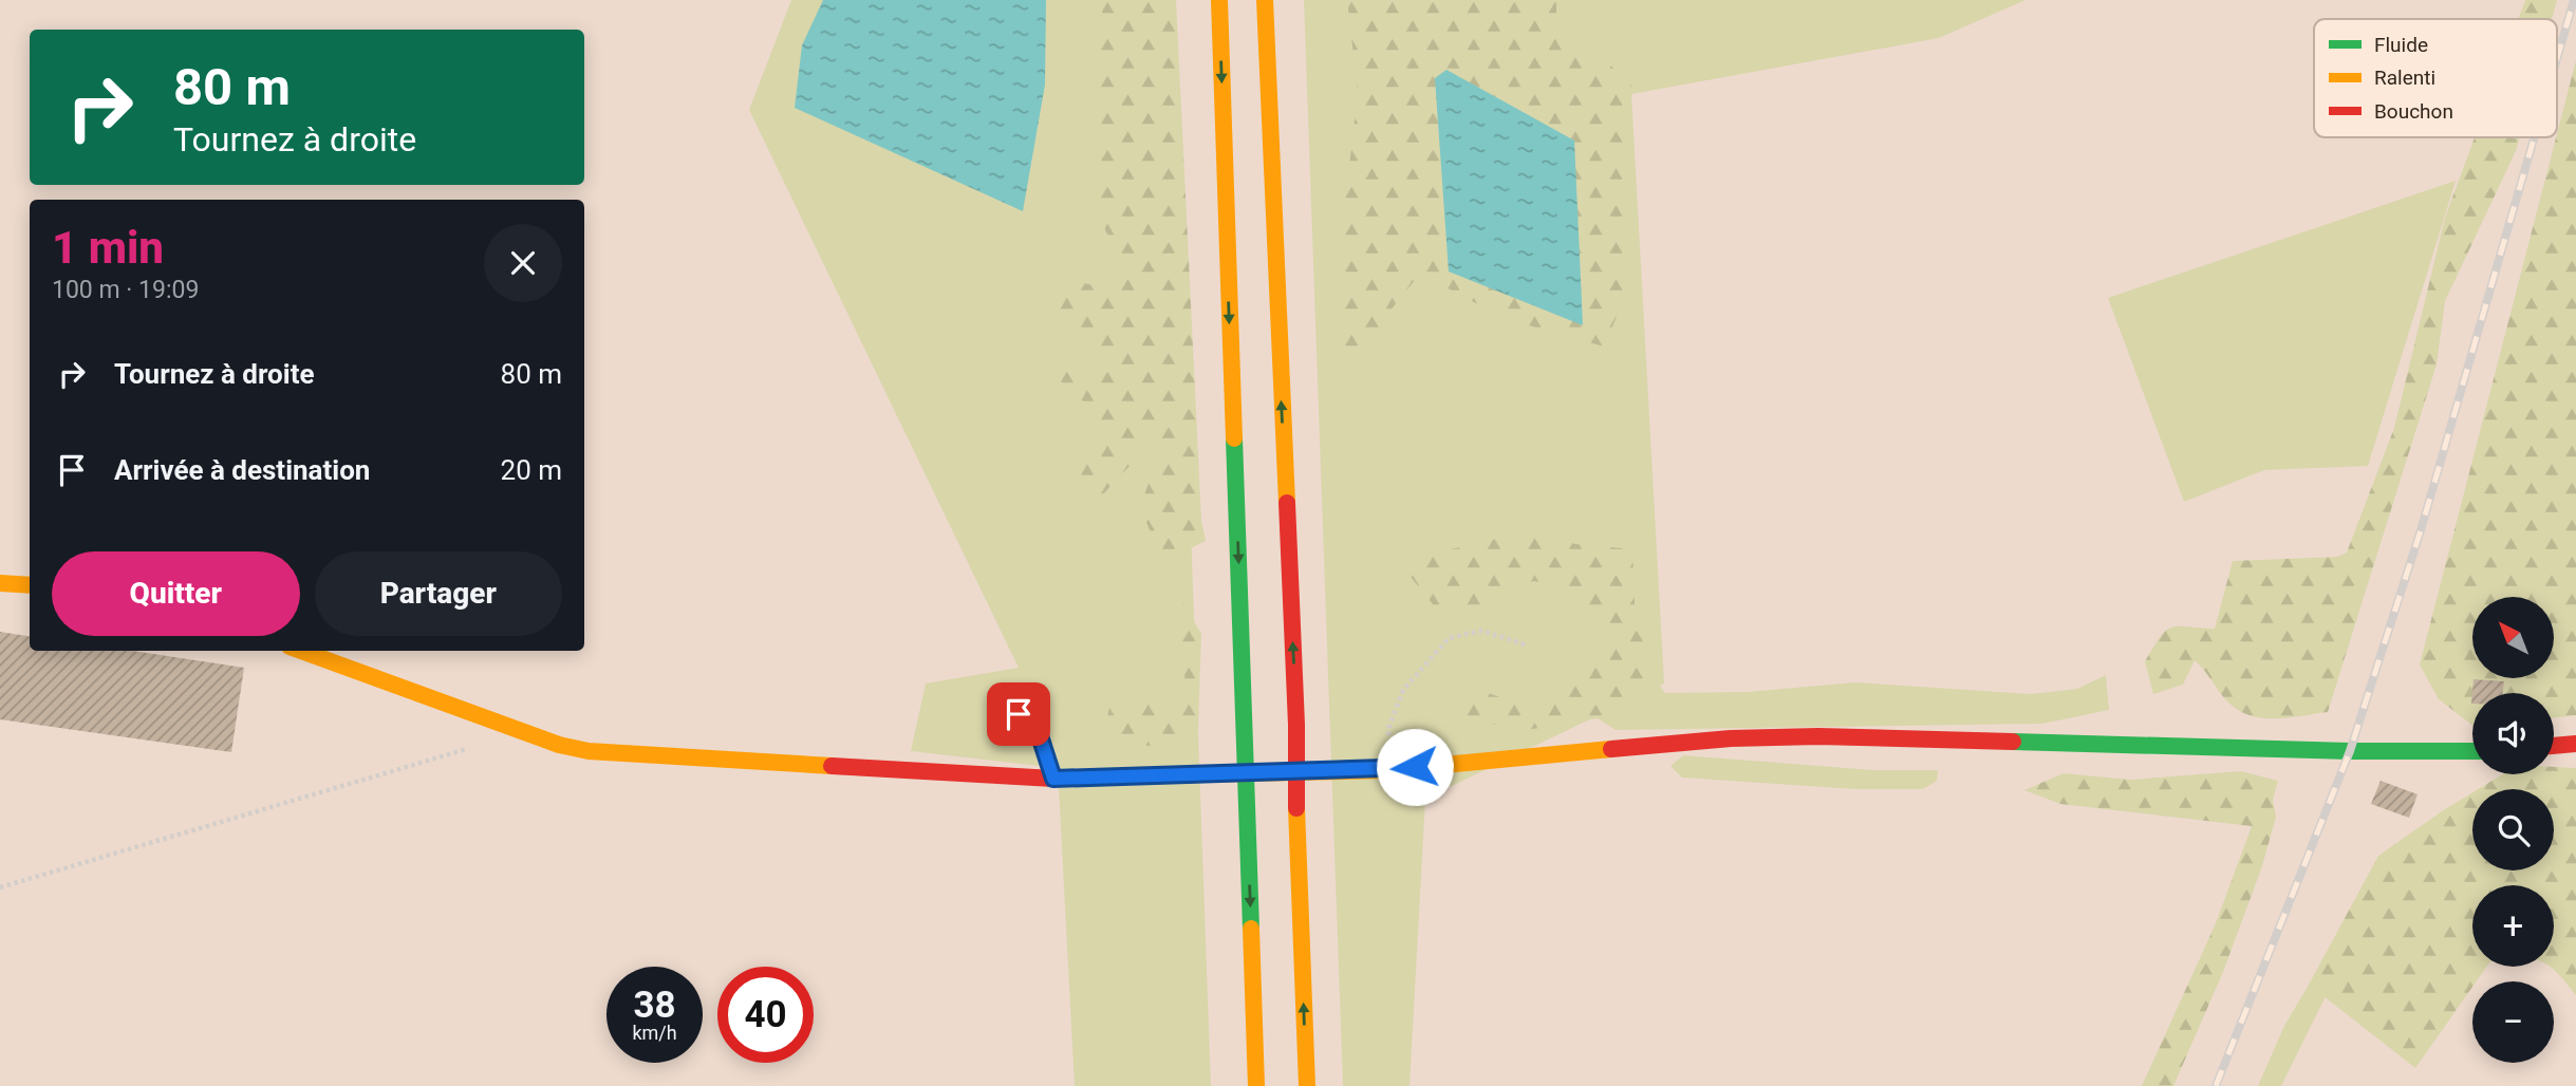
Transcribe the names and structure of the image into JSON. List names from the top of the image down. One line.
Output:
{"legend":["Fluide","Ralenti","Bouchon"],"north":"top left","page":{"turn":["80 m","Tournez à droite"],"heading":["1 min","100 m · 19:09"],"list":[{"name":"Tournez à droite","value":"80 m"},{"name":"Arrivée à destination","value":"20 m"}],"buttons":["Quitter","Partager"],"map_buttons":["+","−"],"speed":"38 km/h","limit":"40"}}
